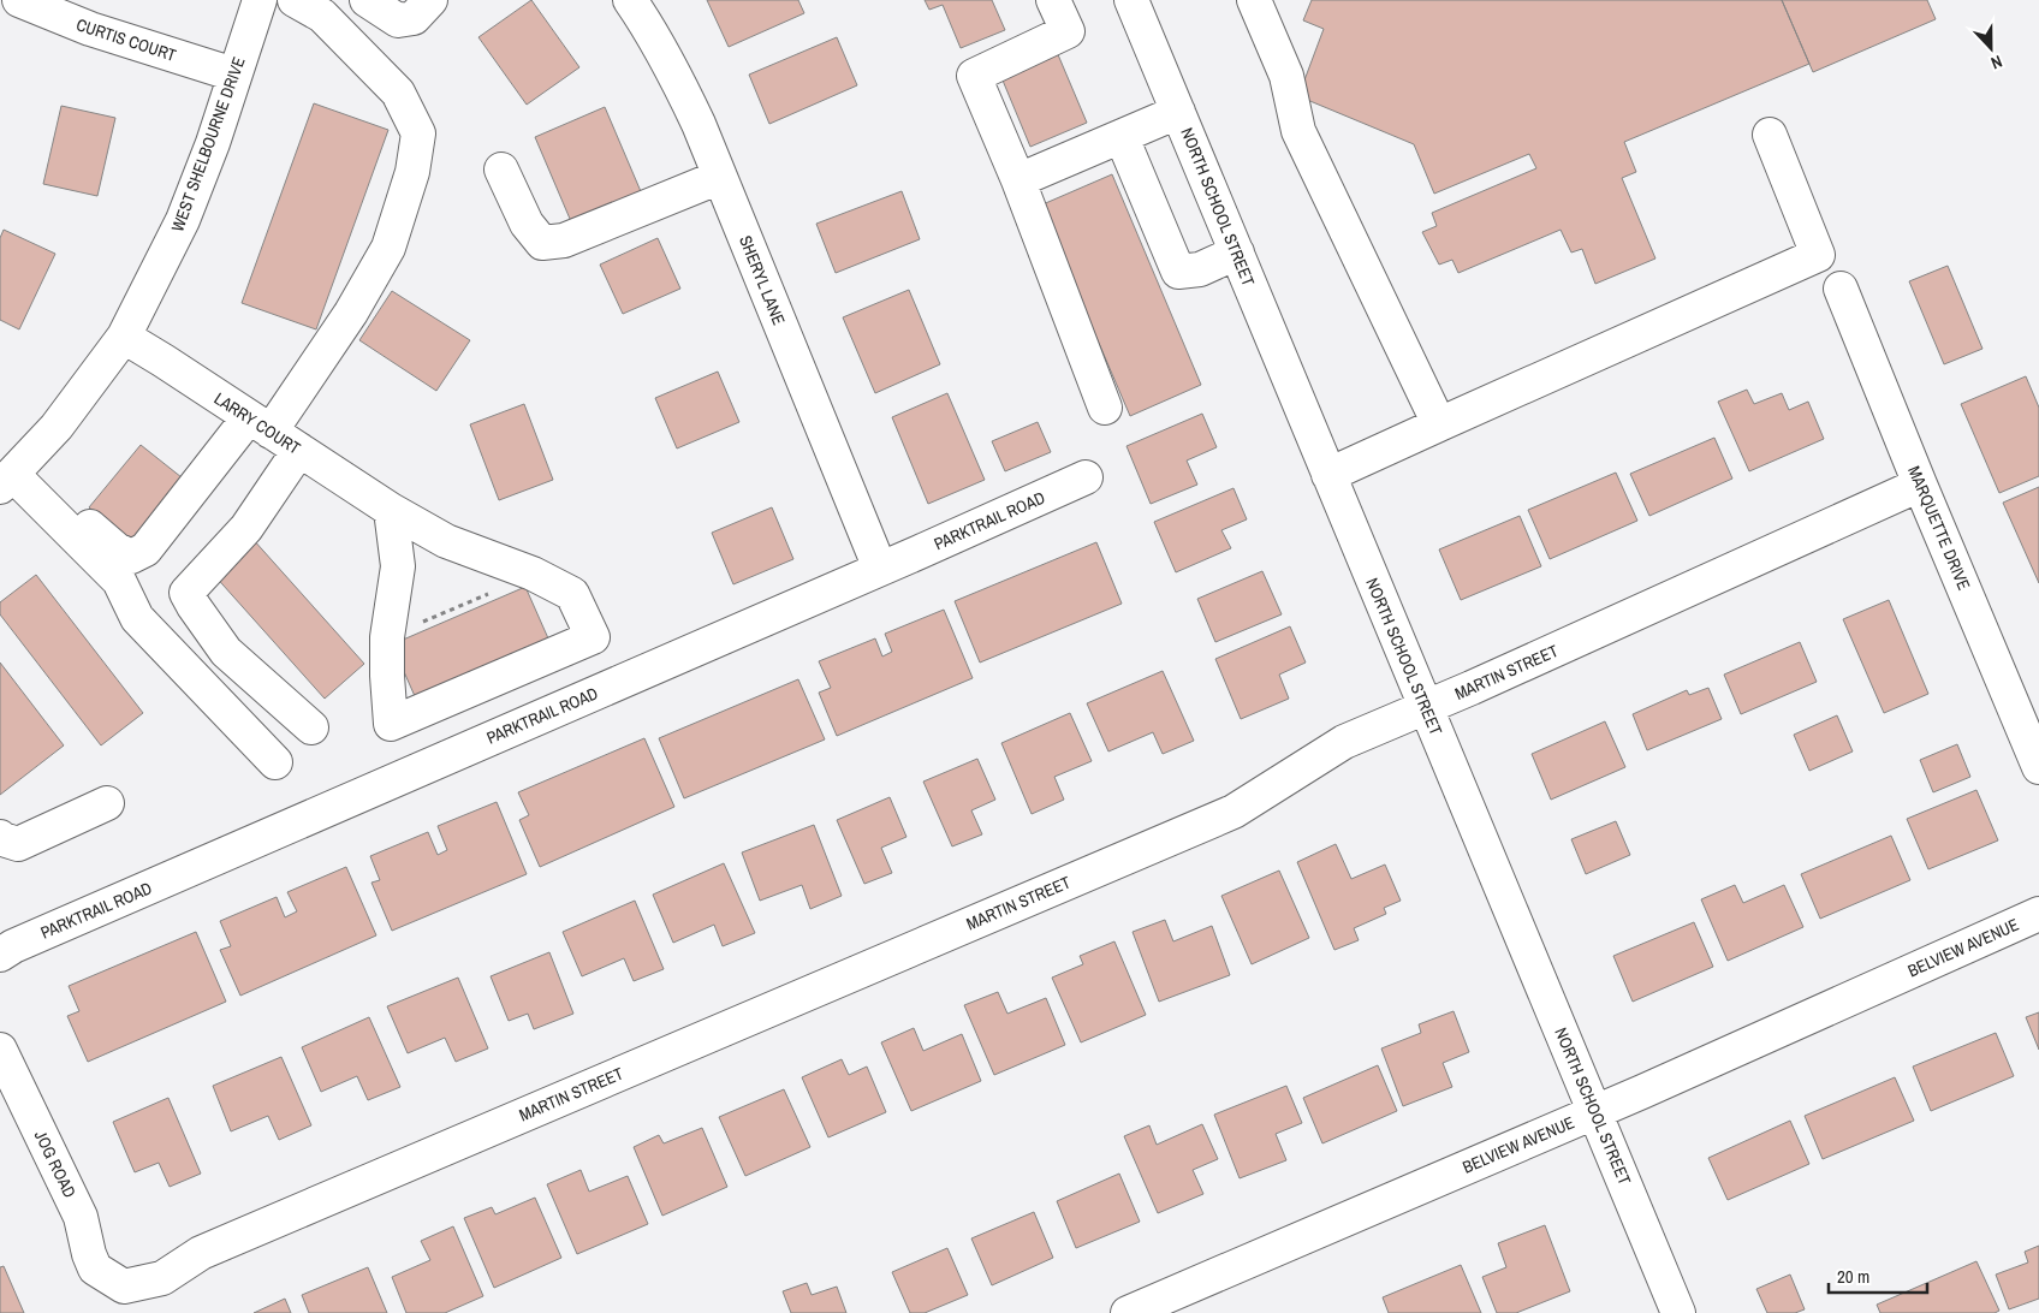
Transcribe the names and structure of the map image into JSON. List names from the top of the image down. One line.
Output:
{"streets":{"street":["CURTIS COURT","WEST SHELBOURNE DRIVE","NORTH SCHOOL STREET","SHERYL LANE","LARRY COURT","PARKTRAIL ROAD","MARQUETTE DRIVE","MARTIN STREET","BELVIEW AVENUE","JOG ROAD"]},"crossings":[["CURTIS COURT","WEST SHELBOURNE DRIVE"],["WEST SHELBOURNE DRIVE","LARRY COURT"],["NORTH SCHOOL STREET","MARTIN STREET"],["NORTH SCHOOL STREET","BELVIEW AVENUE"],["SHERYL LANE","PARKTRAIL ROAD"],["MARQUETTE DRIVE","MARTIN STREET"],["MARTIN STREET","JOG ROAD"]],"scale_bar":"20 m","north":"bottom"}
